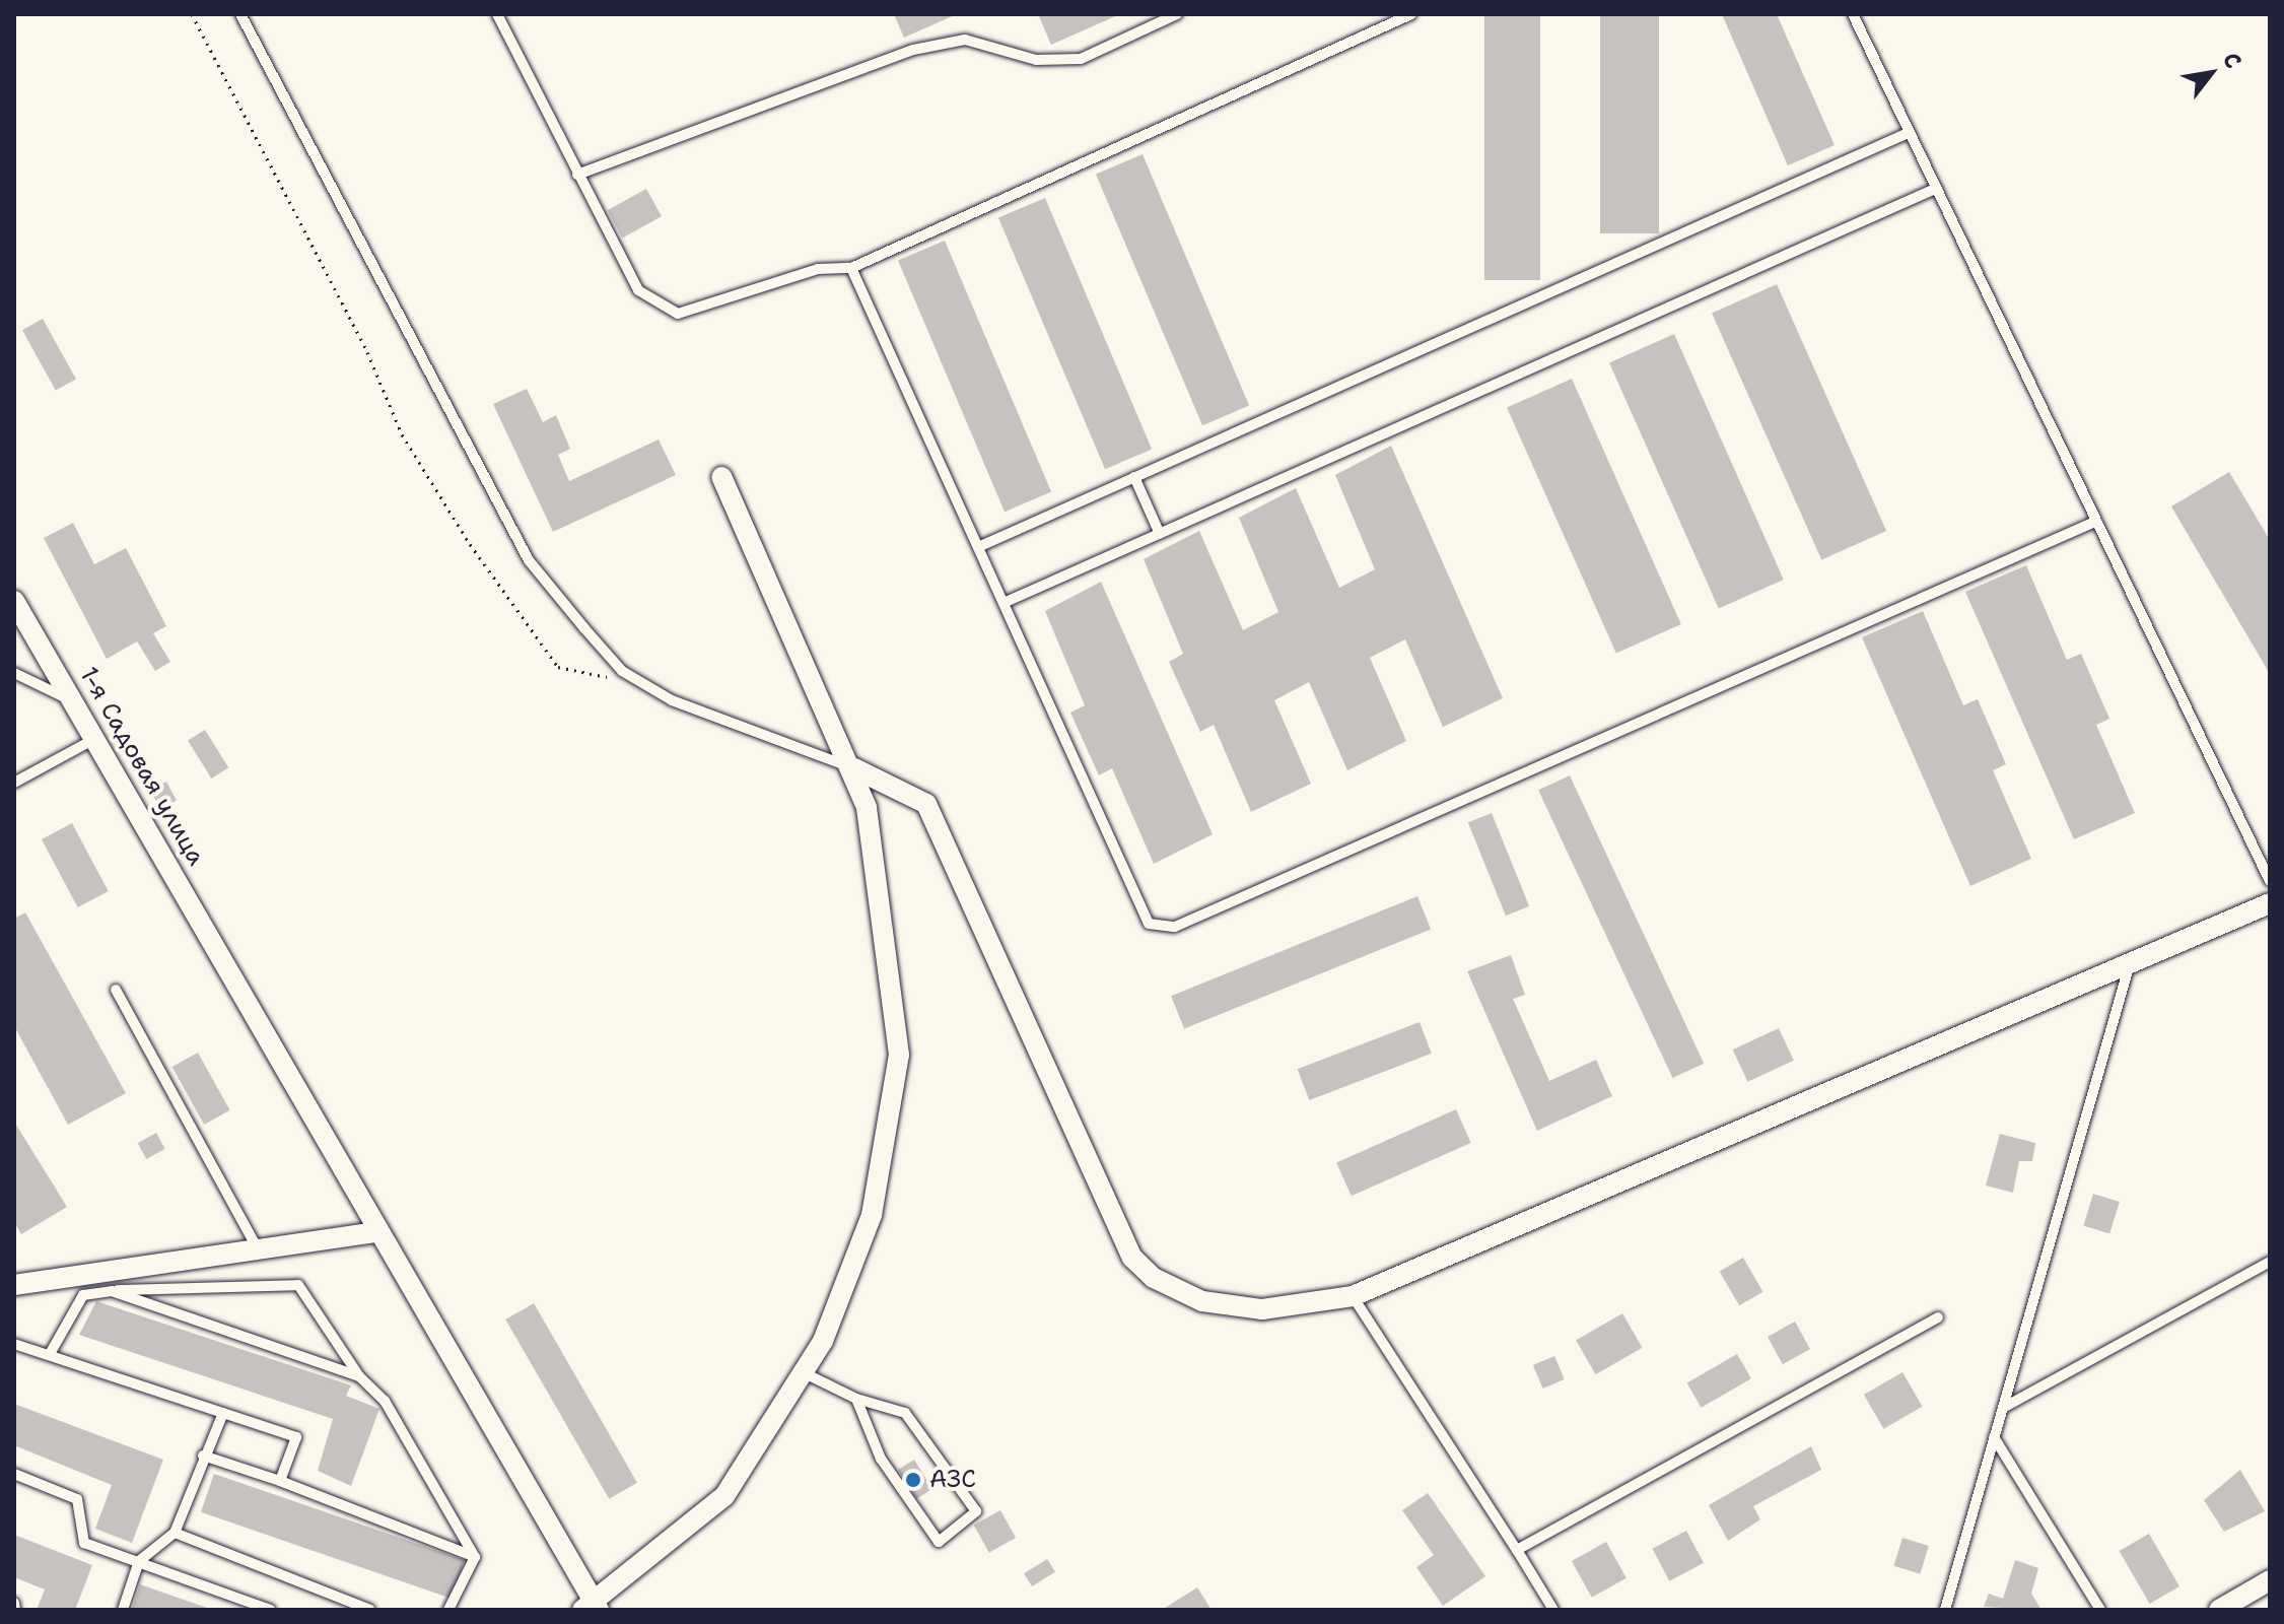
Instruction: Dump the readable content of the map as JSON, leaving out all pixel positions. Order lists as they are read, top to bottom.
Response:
{
  "streets": {
    "street": ["1-я Садовая улица"]
  },
  "places": ["АЗС"],
  "north": "top right"
}
